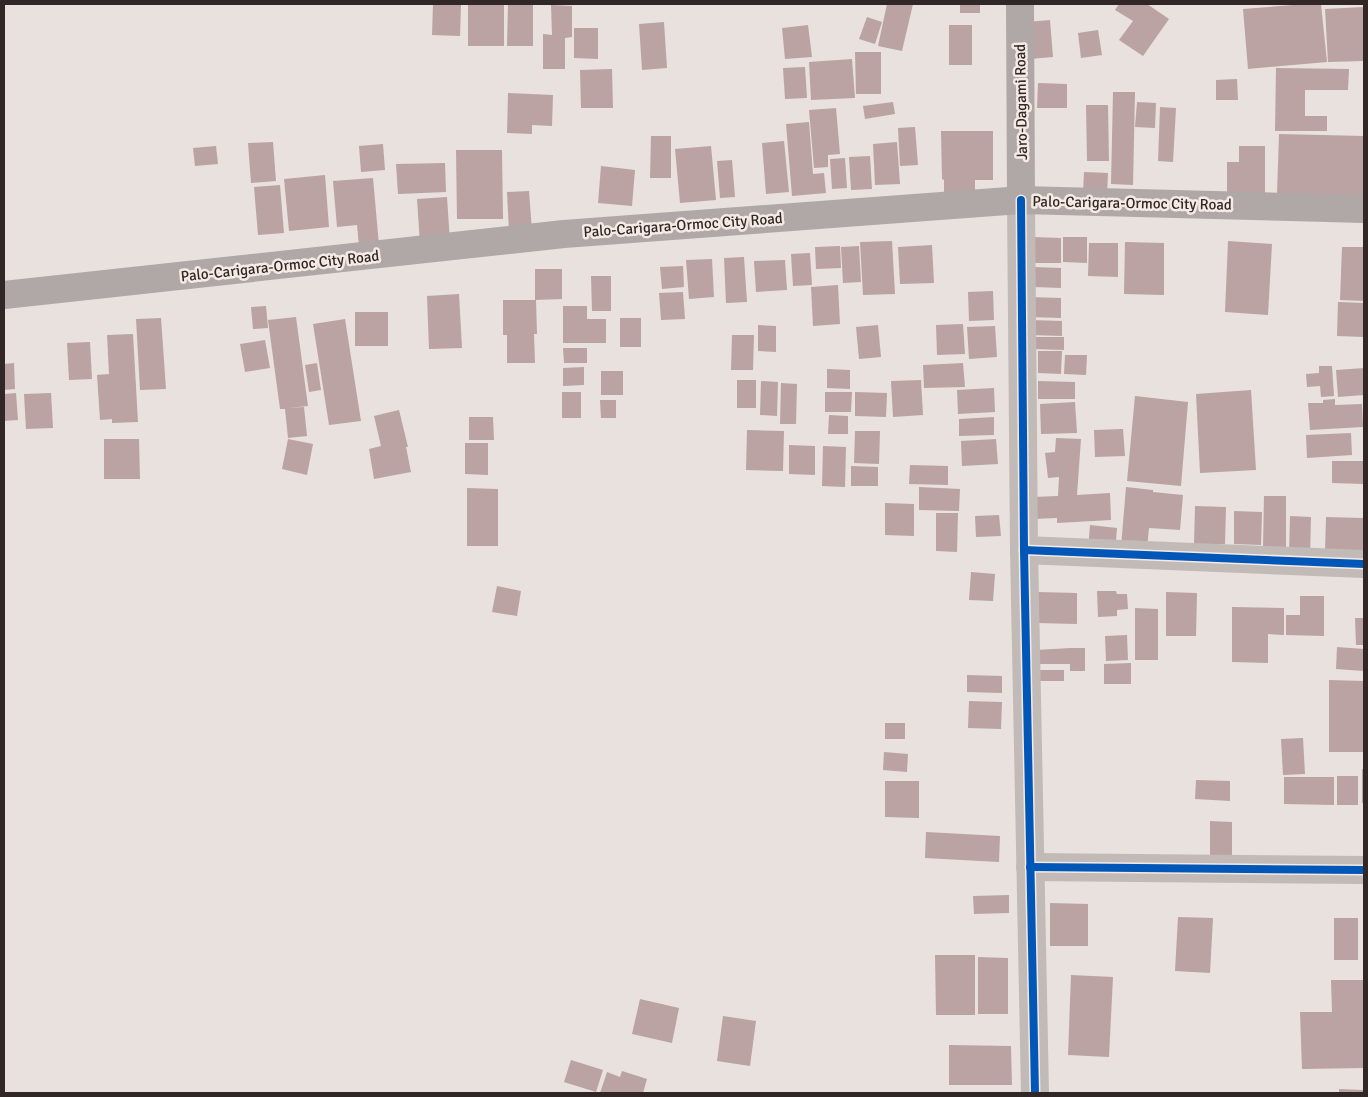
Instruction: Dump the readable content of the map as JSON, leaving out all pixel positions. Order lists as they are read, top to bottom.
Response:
{
  "streets": {
    "main road": ["Jaro-Dagami Road", "Palo-Carigara-Ormoc City Road"]
  },
  "crossings": [
    ["Jaro-Dagami Road", "Palo-Carigara-Ormoc City Road"]
  ]
}
